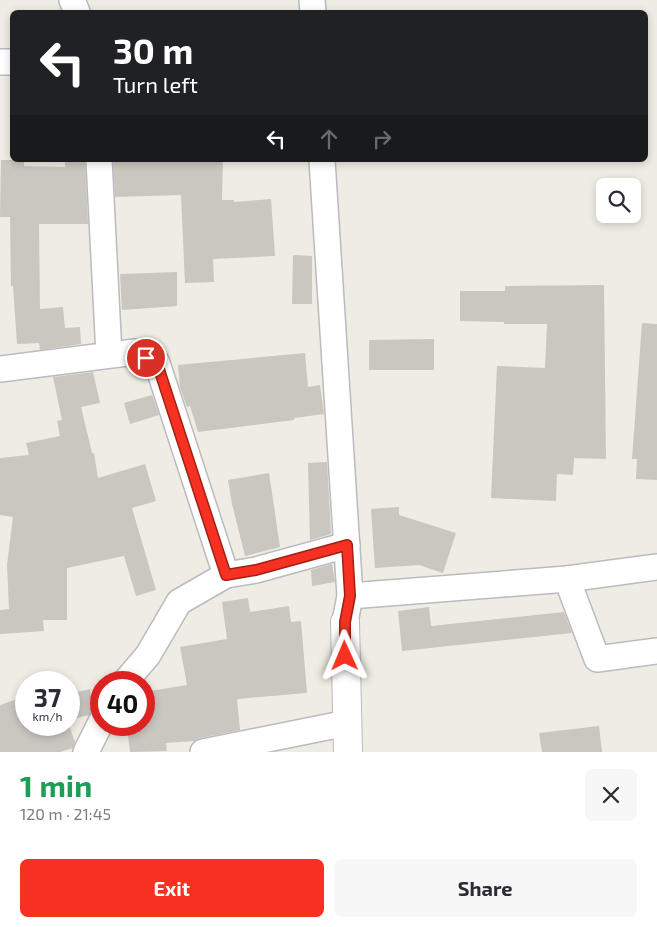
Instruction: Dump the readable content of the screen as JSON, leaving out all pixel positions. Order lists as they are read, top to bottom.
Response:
{
  "page": {
    "turn": ["30 m", "Turn left"],
    "speed": "37 km/h",
    "limit": "40",
    "heading": ["1 min", "120 m · 21:45"],
    "buttons": ["Exit", "Share"]
  }
}
